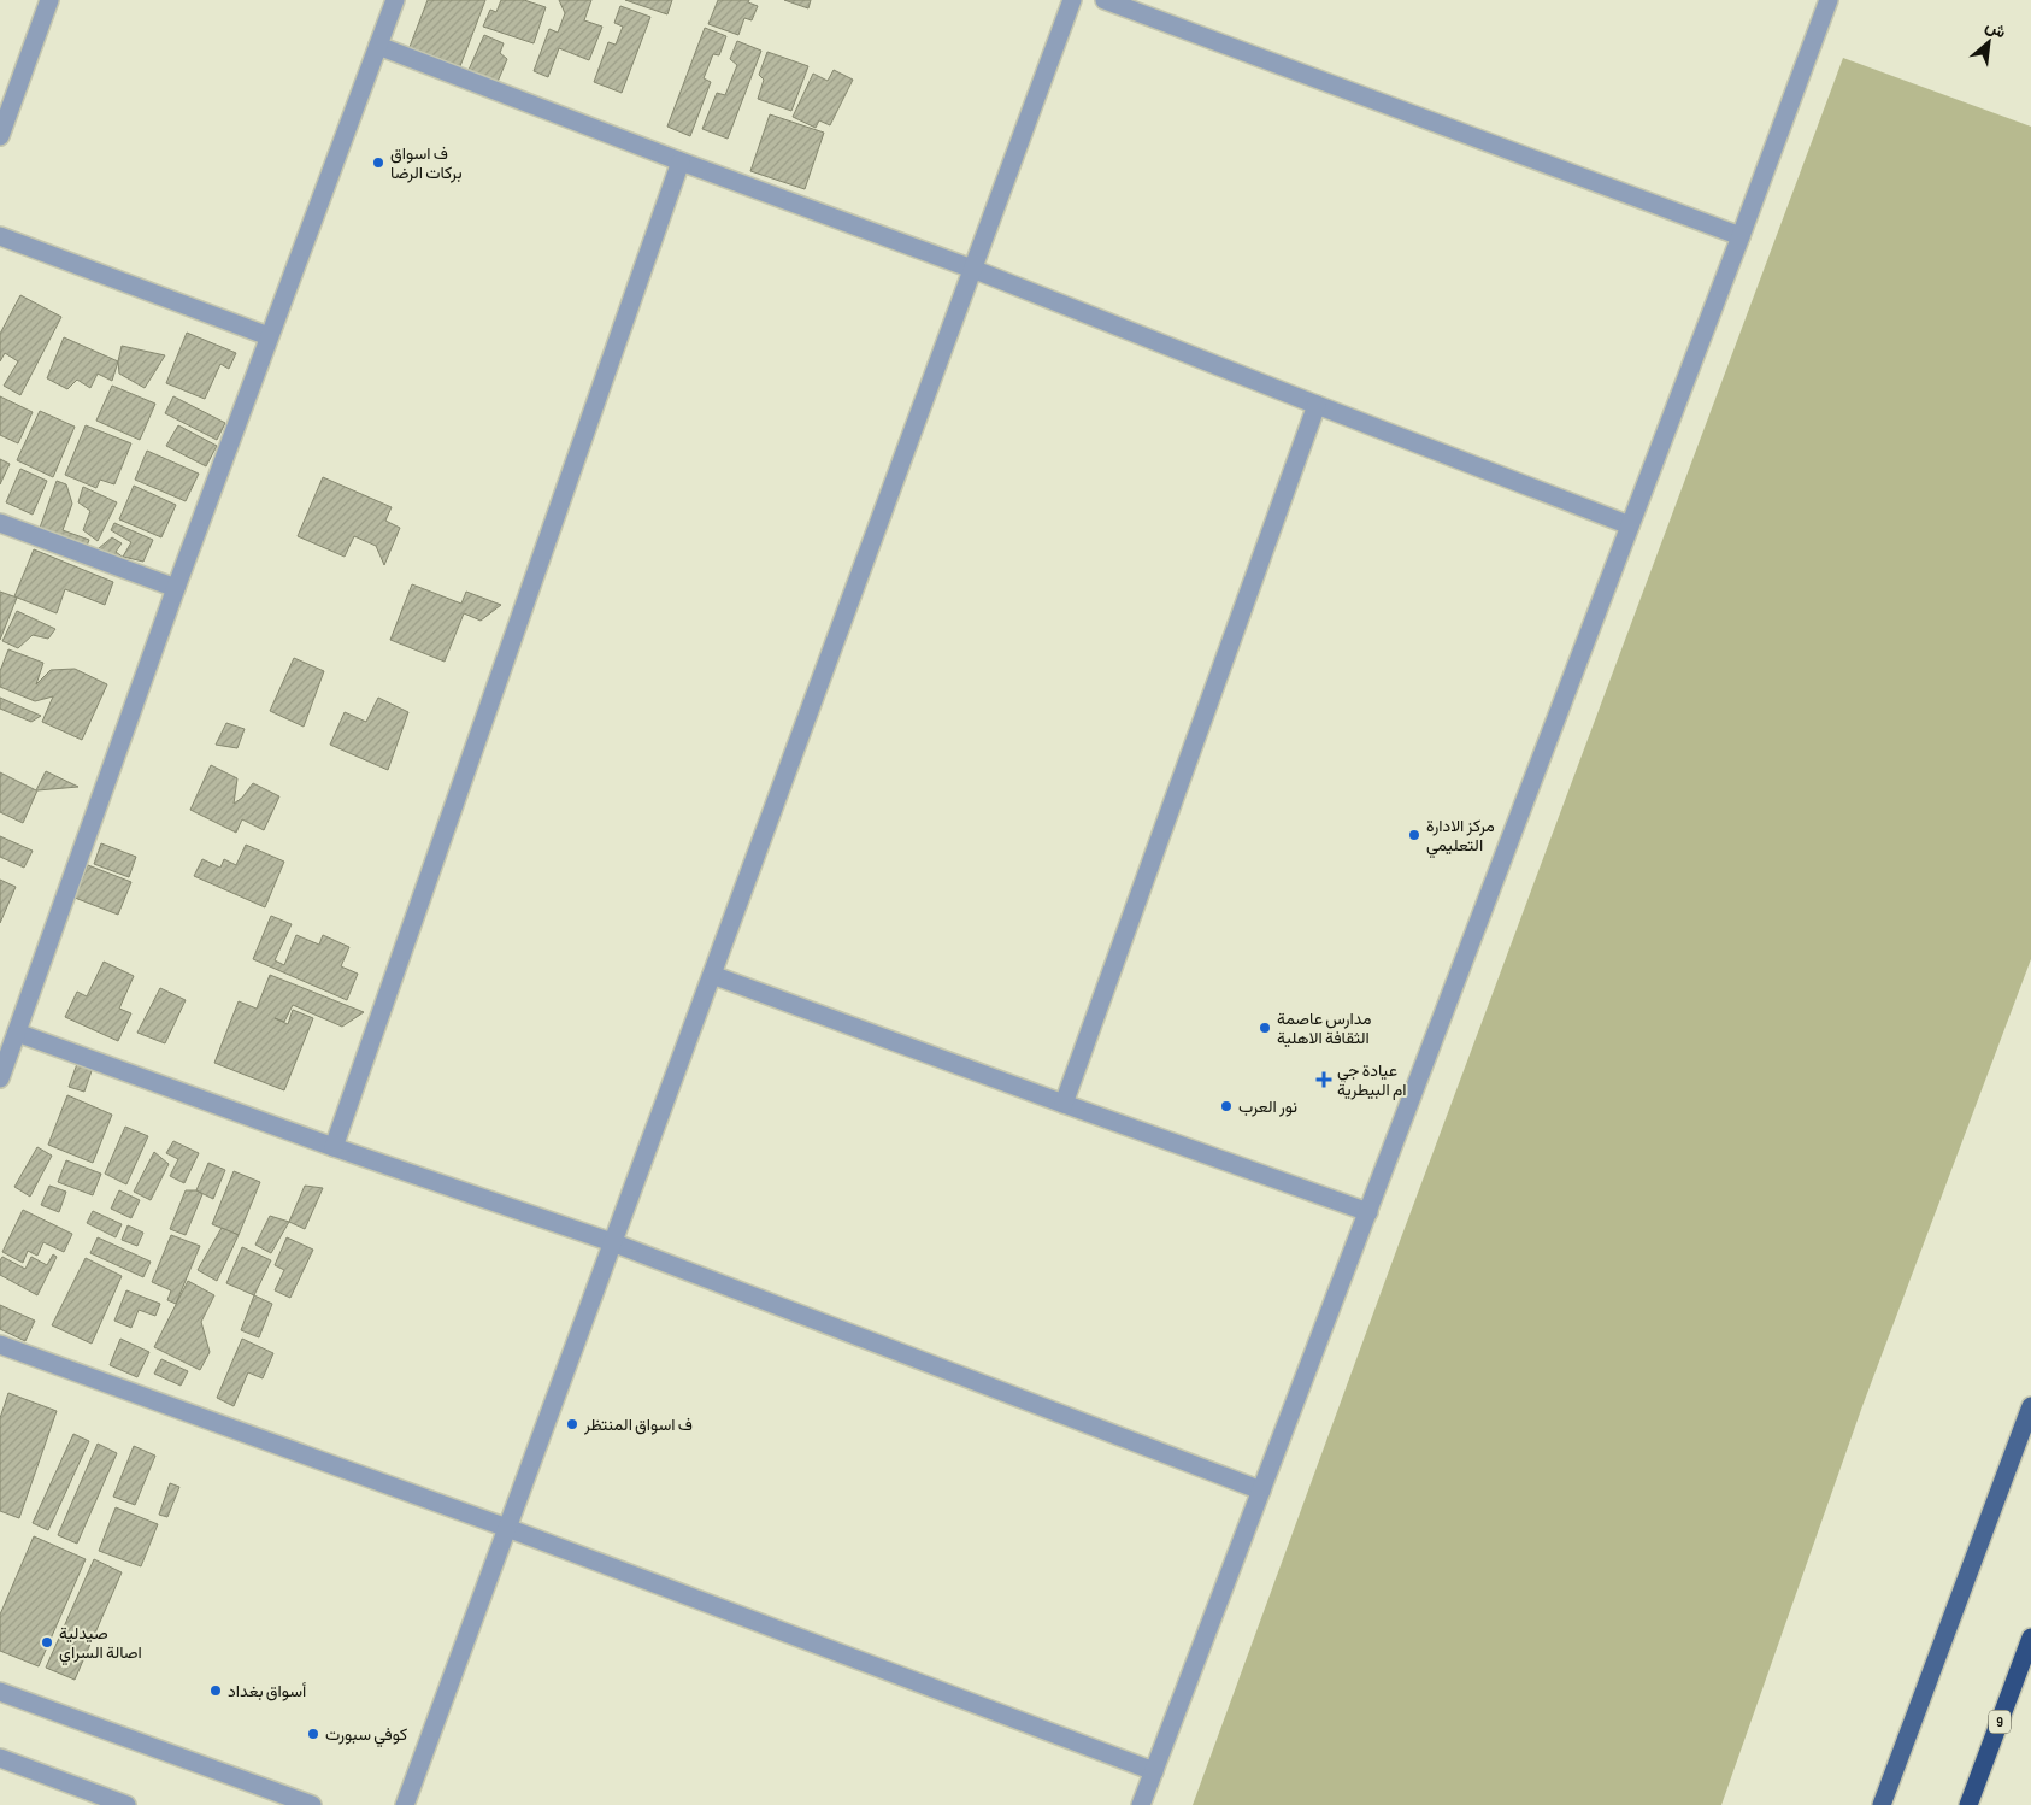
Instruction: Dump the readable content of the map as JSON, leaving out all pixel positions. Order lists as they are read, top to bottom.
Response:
{
  "streets": {
    "highway": ["9"]
  },
  "places": {
    "other": [
      "ف اسواق بركات الرضا",
      "مركز الادارة التعليمي",
      "مدارس عاصمة الثقافة الاهلية",
      "نور العرب",
      "ف اسواق المنتظر",
      "صيدلية اصالة السراي",
      "أسواق بغداد",
      "كوفي سبورت"
    ],
    "health": ["عيادة جي ام البيطرية"]
  },
  "north": "top right"
}
